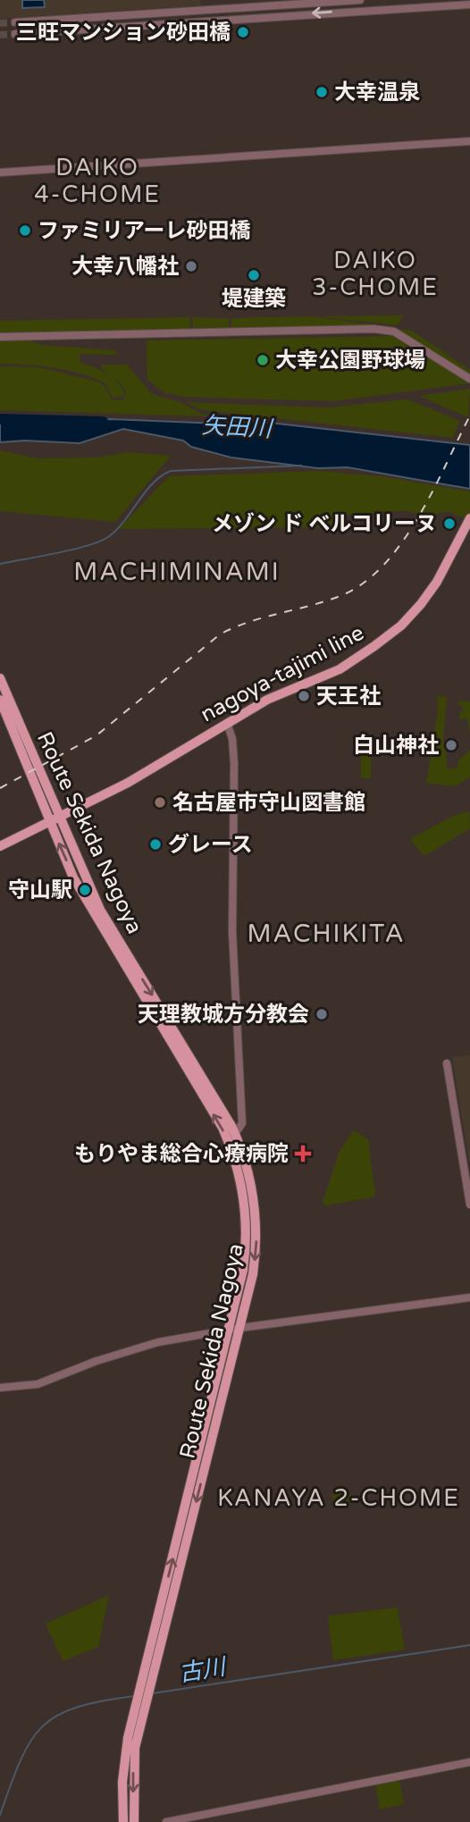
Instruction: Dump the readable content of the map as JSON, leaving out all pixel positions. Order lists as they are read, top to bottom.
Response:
{
  "streets": {
    "main road": ["nagoya-tajimi line", "Route Sekida Nagoya"]
  },
  "crossings": [
    ["nagoya-tajimi line", "Route Sekida Nagoya"]
  ],
  "districts": [
    "DAIKO 4-CHOME",
    "DAIKO 3-CHOME",
    "MACHIMINAMI",
    "MACHIKITA",
    "KANAYA 2-CHOME"
  ],
  "water": ["矢田川", "古川"],
  "places": {
    "other": [
      "三旺マンション砂田橋",
      "大幸温泉",
      "ファミリアーレ砂田橋",
      "大幸八幡社",
      "堤建築",
      "大幸公園野球場",
      "メゾン ド ベルコリーヌ",
      "天王社",
      "白山神社",
      "名古屋市守山図書館",
      "グレース",
      "守山駅",
      "天理教城方分教会"
    ],
    "health": ["もりやま総合心療病院"]
  }
}
